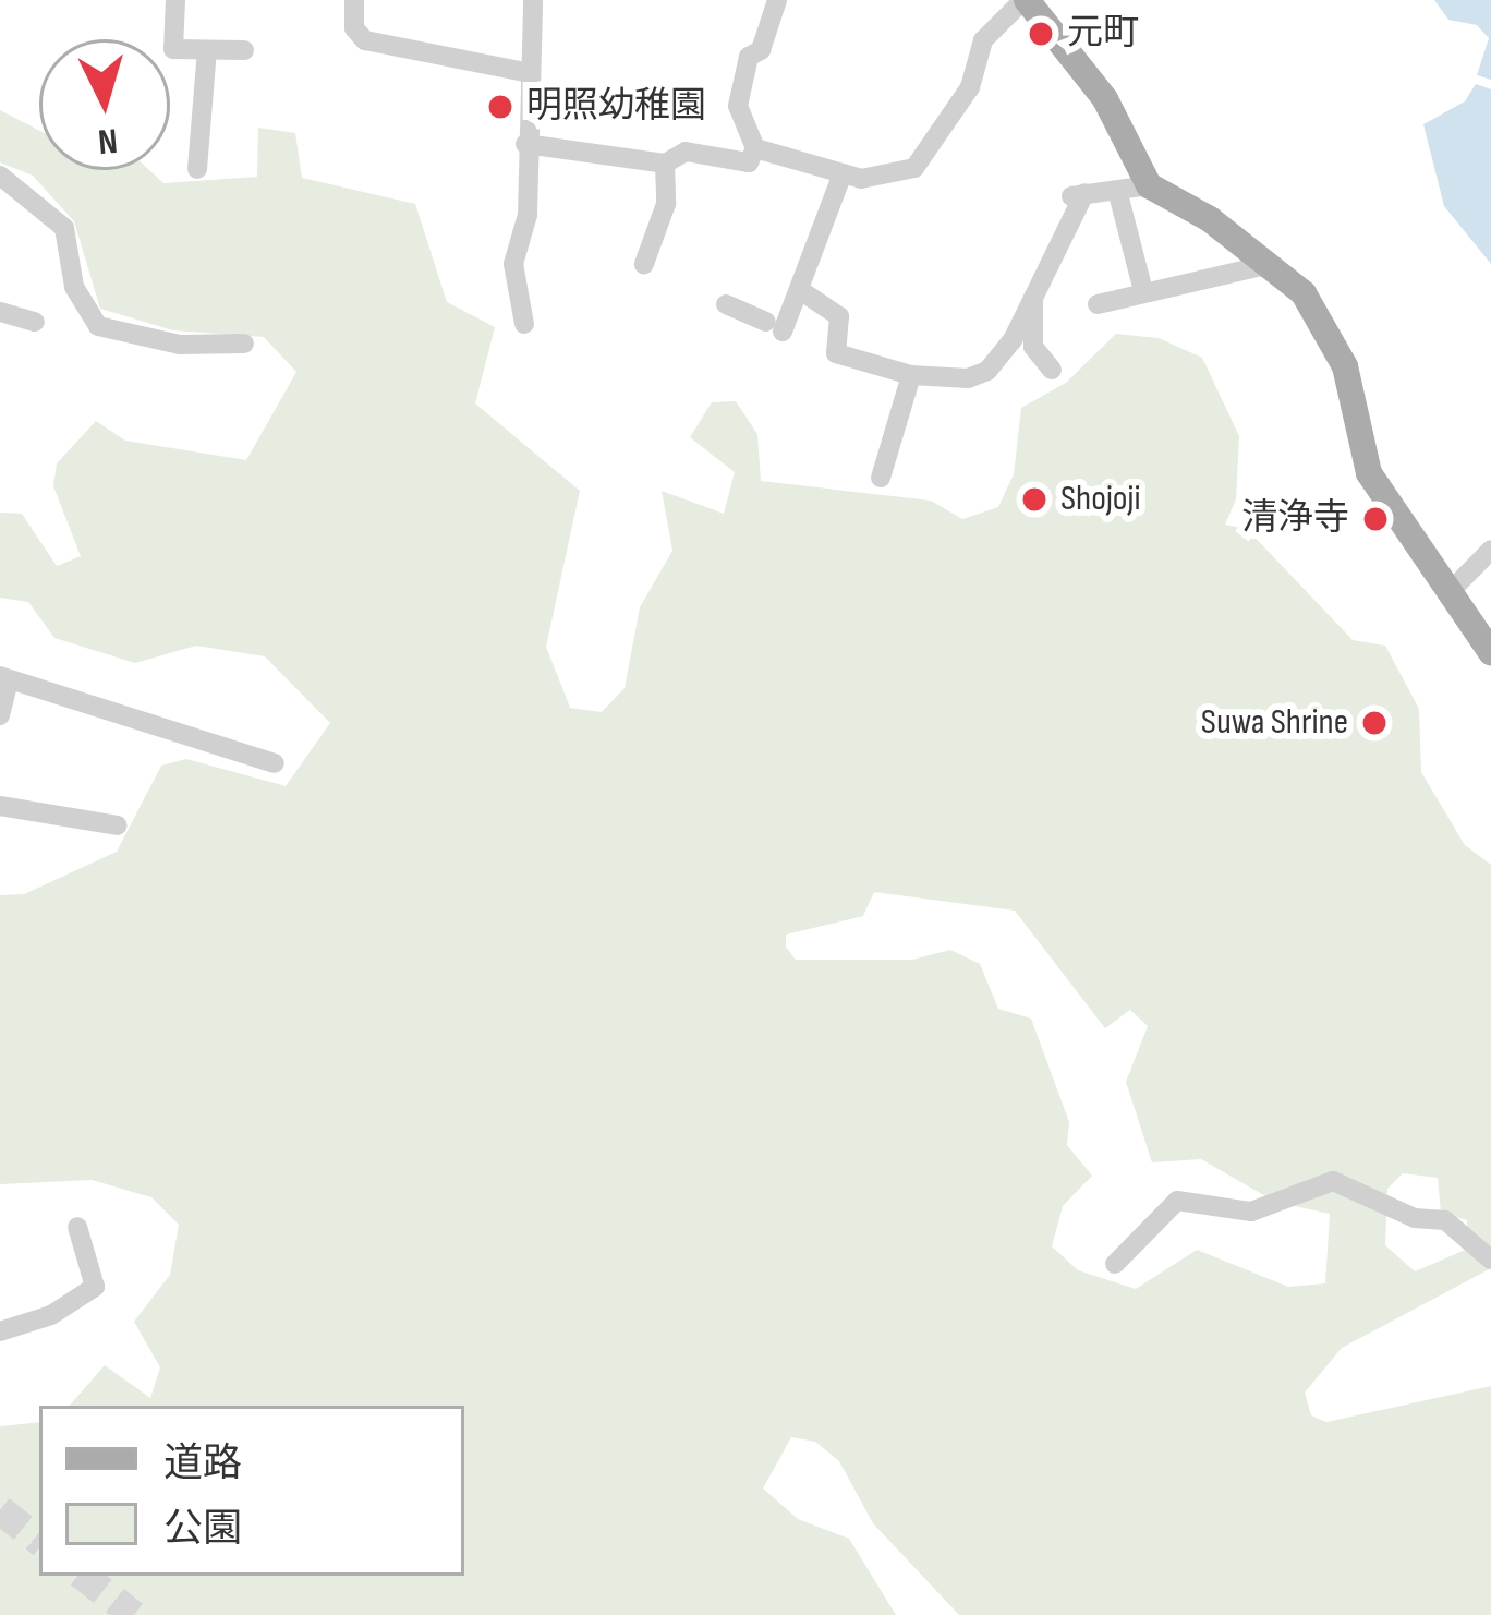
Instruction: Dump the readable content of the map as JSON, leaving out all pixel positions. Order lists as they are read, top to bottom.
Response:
{
  "places": [
    "元町",
    "明照幼稚園",
    "Shojoji",
    "清浄寺",
    "Suwa Shrine"
  ],
  "legend": ["道路", "公園"],
  "north": "bottom"
}
